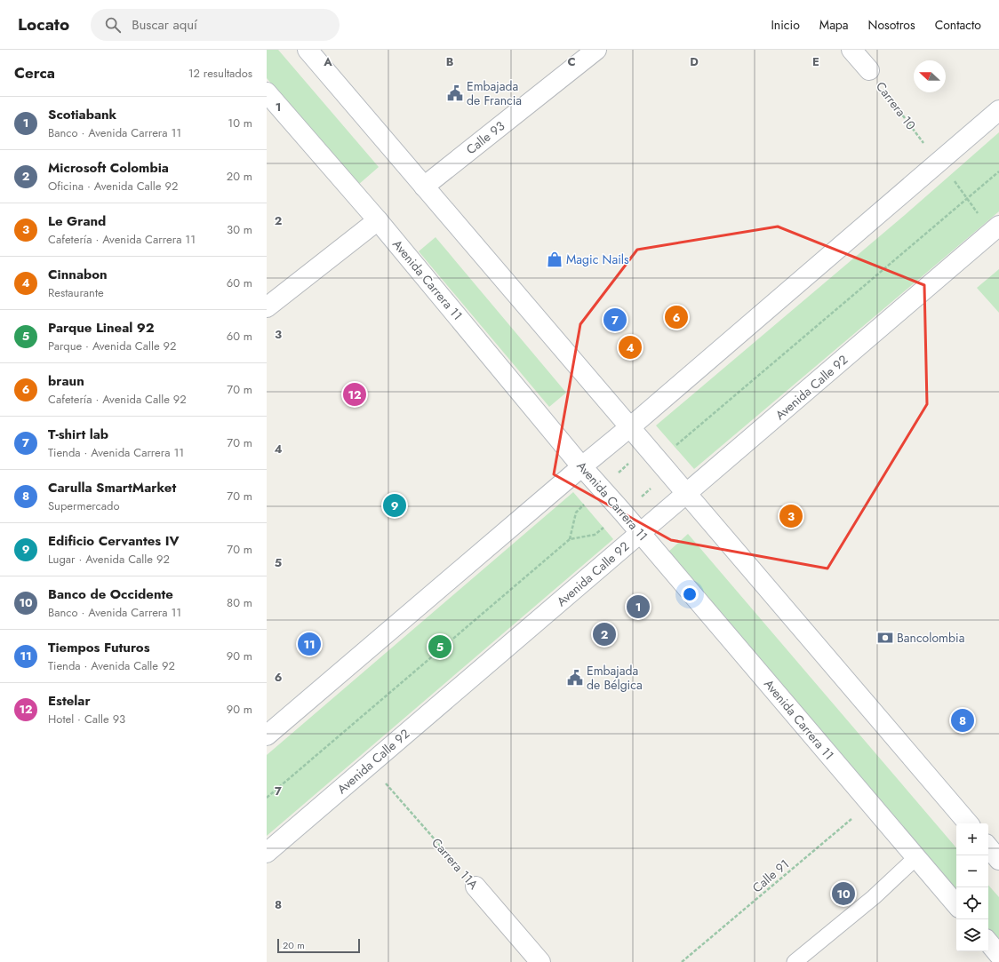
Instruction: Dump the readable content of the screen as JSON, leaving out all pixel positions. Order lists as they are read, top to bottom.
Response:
{
  "streets": {
    "main road": [
      "Carrera 10",
      "Calle 93",
      "Avenida Carrera 11",
      "Avenida Calle 92",
      "Carrera 11A"
    ],
    "path": ["Calle 91"]
  },
  "crossings": [
    ["Avenida Carrera 11", "Avenida Calle 92"],
    ["Avenida Carrera 11", "Calle 91"],
    ["Avenida Calle 92", "Carrera 11A"]
  ],
  "places": {
    "public building": ["Embajada de Francia", "Embajada de Bélgica"],
    "shop": ["Magic Nails"],
    "bank": ["Bancolombia"]
  },
  "scale_bar": "20 m",
  "north": "left",
  "page": {
    "header": "Locato",
    "search": "Buscar aquí",
    "nav": [
      "Inicio",
      "Mapa",
      "Nosotros",
      "Contacto"
    ],
    "heading": ["Cerca", "12 resultados"],
    "list": [
      {
        "mark": "1",
        "name": "Scotiabank",
        "note": "Banco · Avenida Carrera 11",
        "value": "10 m"
      },
      {
        "mark": "2",
        "name": "Microsoft Colombia",
        "note": "Oficina · Avenida Calle 92",
        "value": "20 m"
      },
      {
        "mark": "3",
        "name": "Le Grand",
        "note": "Cafetería · Avenida Carrera 11",
        "value": "30 m"
      },
      {
        "mark": "4",
        "name": "Cinnabon",
        "note": "Restaurante",
        "value": "60 m"
      },
      {
        "mark": "5",
        "name": "Parque Lineal 92",
        "note": "Parque · Avenida Calle 92",
        "value": "60 m"
      },
      {
        "mark": "6",
        "name": "braun",
        "note": "Cafetería · Avenida Calle 92",
        "value": "70 m"
      },
      {
        "mark": "7",
        "name": "T-shirt lab",
        "note": "Tienda · Avenida Carrera 11",
        "value": "70 m"
      },
      {
        "mark": "8",
        "name": "Carulla SmartMarket",
        "note": "Supermercado",
        "value": "70 m"
      },
      {
        "mark": "9",
        "name": "Edificio Cervantes IV",
        "note": "Lugar · Avenida Calle 92",
        "value": "70 m"
      },
      {
        "mark": "10",
        "name": "Banco de Occidente",
        "note": "Banco · Avenida Carrera 11",
        "value": "80 m"
      },
      {
        "mark": "11",
        "name": "Tiempos Futuros",
        "note": "Tienda · Avenida Calle 92",
        "value": "90 m"
      },
      {
        "mark": "12",
        "name": "Estelar",
        "note": "Hotel · Calle 93",
        "value": "90 m"
      }
    ],
    "pins": [
      "6",
      "7",
      "4",
      "12",
      "9",
      "3",
      "1",
      "2",
      "11",
      "5",
      "8",
      "10"
    ],
    "map_buttons": ["+", "−"],
    "scale": "20 m"
  },
  "grid": {
    "columns": [
      "A",
      "B",
      "C",
      "D",
      "E"
    ],
    "rows": [
      "1",
      "2",
      "3",
      "4",
      "5",
      "6",
      "7",
      "8"
    ]
  }
}
